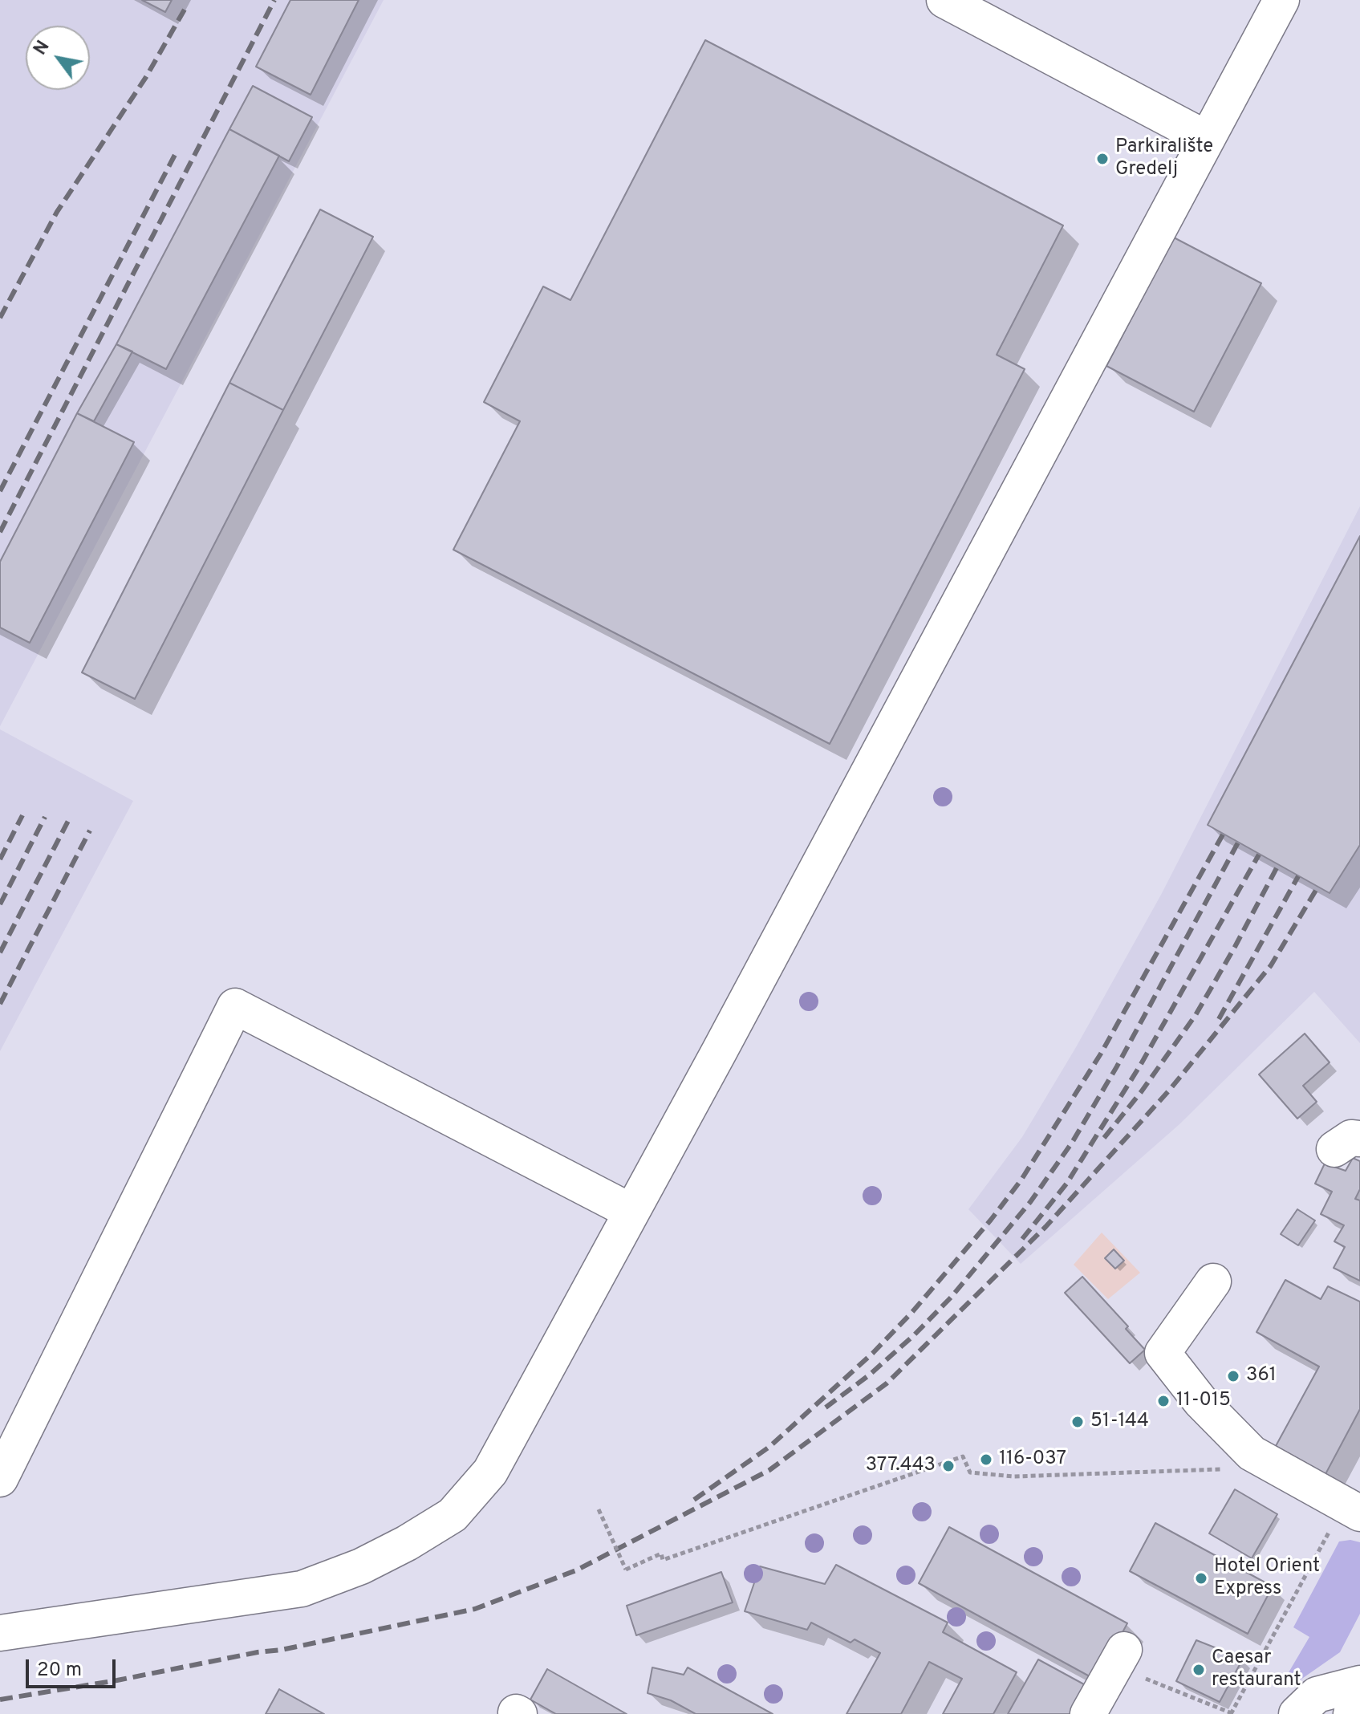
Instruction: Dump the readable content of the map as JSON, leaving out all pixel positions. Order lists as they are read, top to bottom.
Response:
{
  "places": [
    "Parkiralište Gredelj",
    "361",
    "11-015",
    "51-144",
    "116-037",
    "377.443",
    "Hotel Orient Express",
    "Caesar restaurant"
  ],
  "scale_bar": "20 m",
  "north": "top left"
}
